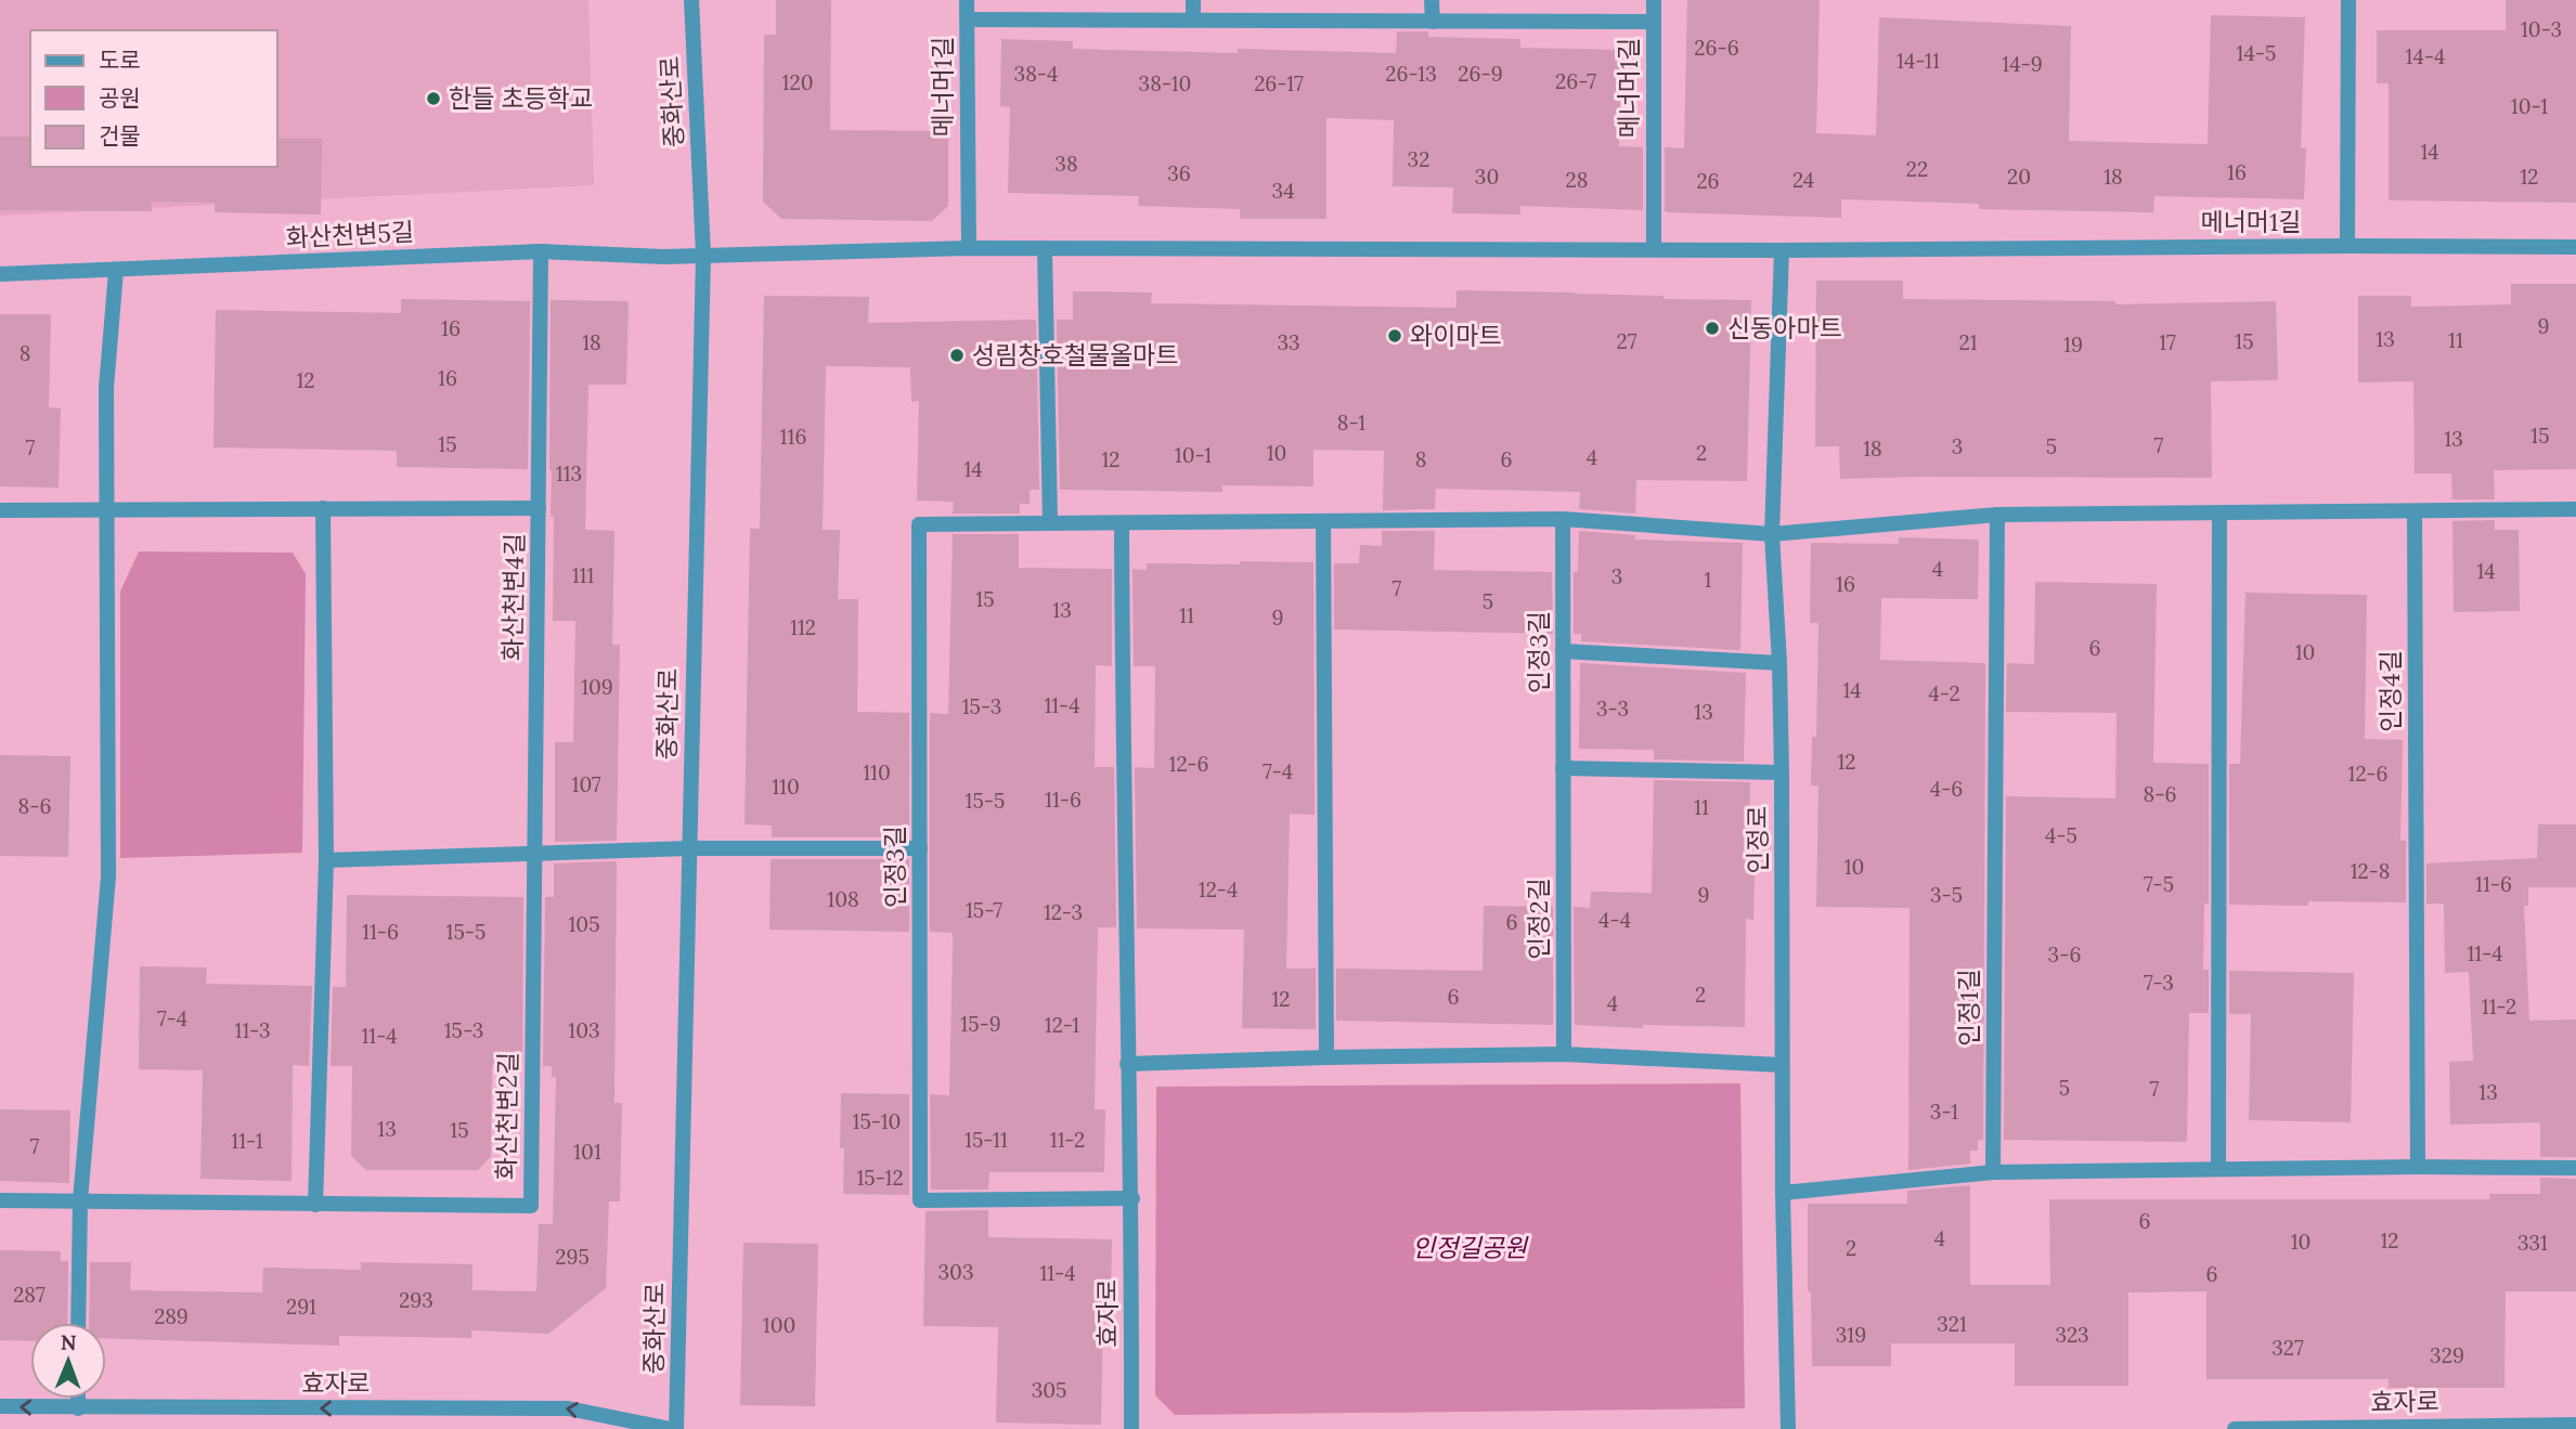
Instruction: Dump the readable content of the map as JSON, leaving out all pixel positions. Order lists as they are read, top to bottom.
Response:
{
  "streets": {
    "street": [
      "메너머1길",
      "중화산로",
      "화산천변5길",
      "화산천변4길",
      "인정3길",
      "인정4길",
      "인정로",
      "인정2길",
      "인정1길",
      "화산천변2길",
      "효자로"
    ]
  },
  "crossings": [
    ["메너머1길", "중화산로"],
    ["메너머1길", "화산천변5길"],
    ["메너머1길", "인정로"],
    ["중화산로", "화산천변5길"],
    ["중화산로", "효자로"],
    ["화산천변4길", "화산천변2길"],
    ["인정3길", "인정로"],
    ["인정3길", "인정2길"],
    ["인정3길", "효자로"]
  ],
  "one_way": ["효자로"],
  "parks": ["인정길공원"],
  "places": [
    "한들 초등학교",
    "신동아마트",
    "와이마트",
    "성림창호철물올마트"
  ],
  "house_numbers": [
    "10-3",
    "26-6",
    "14-5",
    "14-4",
    "14-11",
    "14-9",
    "38-4",
    "26-13",
    "26-9",
    "26-7",
    "120",
    "38-10",
    "26-17",
    "10-1",
    "14",
    "32",
    "38",
    "22",
    "16",
    "36",
    "30",
    "20",
    "18",
    "12",
    "28",
    "24",
    "26",
    "34",
    "9",
    "16",
    "13",
    "11",
    "27",
    "15",
    "18",
    "33",
    "21",
    "17",
    "19",
    "8",
    "16",
    "12",
    "8-1",
    "15",
    "116",
    "13",
    "15",
    "7",
    "3",
    "5",
    "7",
    "18",
    "10",
    "2",
    "10-1",
    "4",
    "12",
    "8",
    "6",
    "14",
    "113",
    "4",
    "14",
    "111",
    "3",
    "1",
    "16",
    "7",
    "15",
    "5",
    "13",
    "11",
    "9",
    "112",
    "6",
    "10",
    "109",
    "14",
    "4-2",
    "11-4",
    "15-3",
    "3-3",
    "13",
    "12",
    "12-6",
    "7-4",
    "110",
    "12-6",
    "107",
    "110",
    "4-6",
    "8-6",
    "11-6",
    "15-5",
    "8-6",
    "11",
    "4-5",
    "10",
    "12-8",
    "7-5",
    "11-6",
    "12-4",
    "9",
    "3-5",
    "108",
    "15-7",
    "12-3",
    "4-4",
    "6",
    "105",
    "11-6",
    "15-5",
    "11-4",
    "3-6",
    "7-3",
    "2",
    "6",
    "12",
    "4",
    "11-2",
    "7-4",
    "15-9",
    "12-1",
    "11-3",
    "15-3",
    "103",
    "11-4",
    "5",
    "7",
    "13",
    "3-1",
    "15-10",
    "13",
    "15",
    "15-11",
    "11-2",
    "11-1",
    "7",
    "101",
    "15-12",
    "6",
    "4",
    "12",
    "10",
    "331",
    "2",
    "295",
    "303",
    "11-4",
    "6",
    "287",
    "293",
    "291",
    "289",
    "321",
    "100",
    "319",
    "323",
    "327",
    "329",
    "305"
  ],
  "legend": ["도로", "공원", "건물"],
  "north": "top"
}
